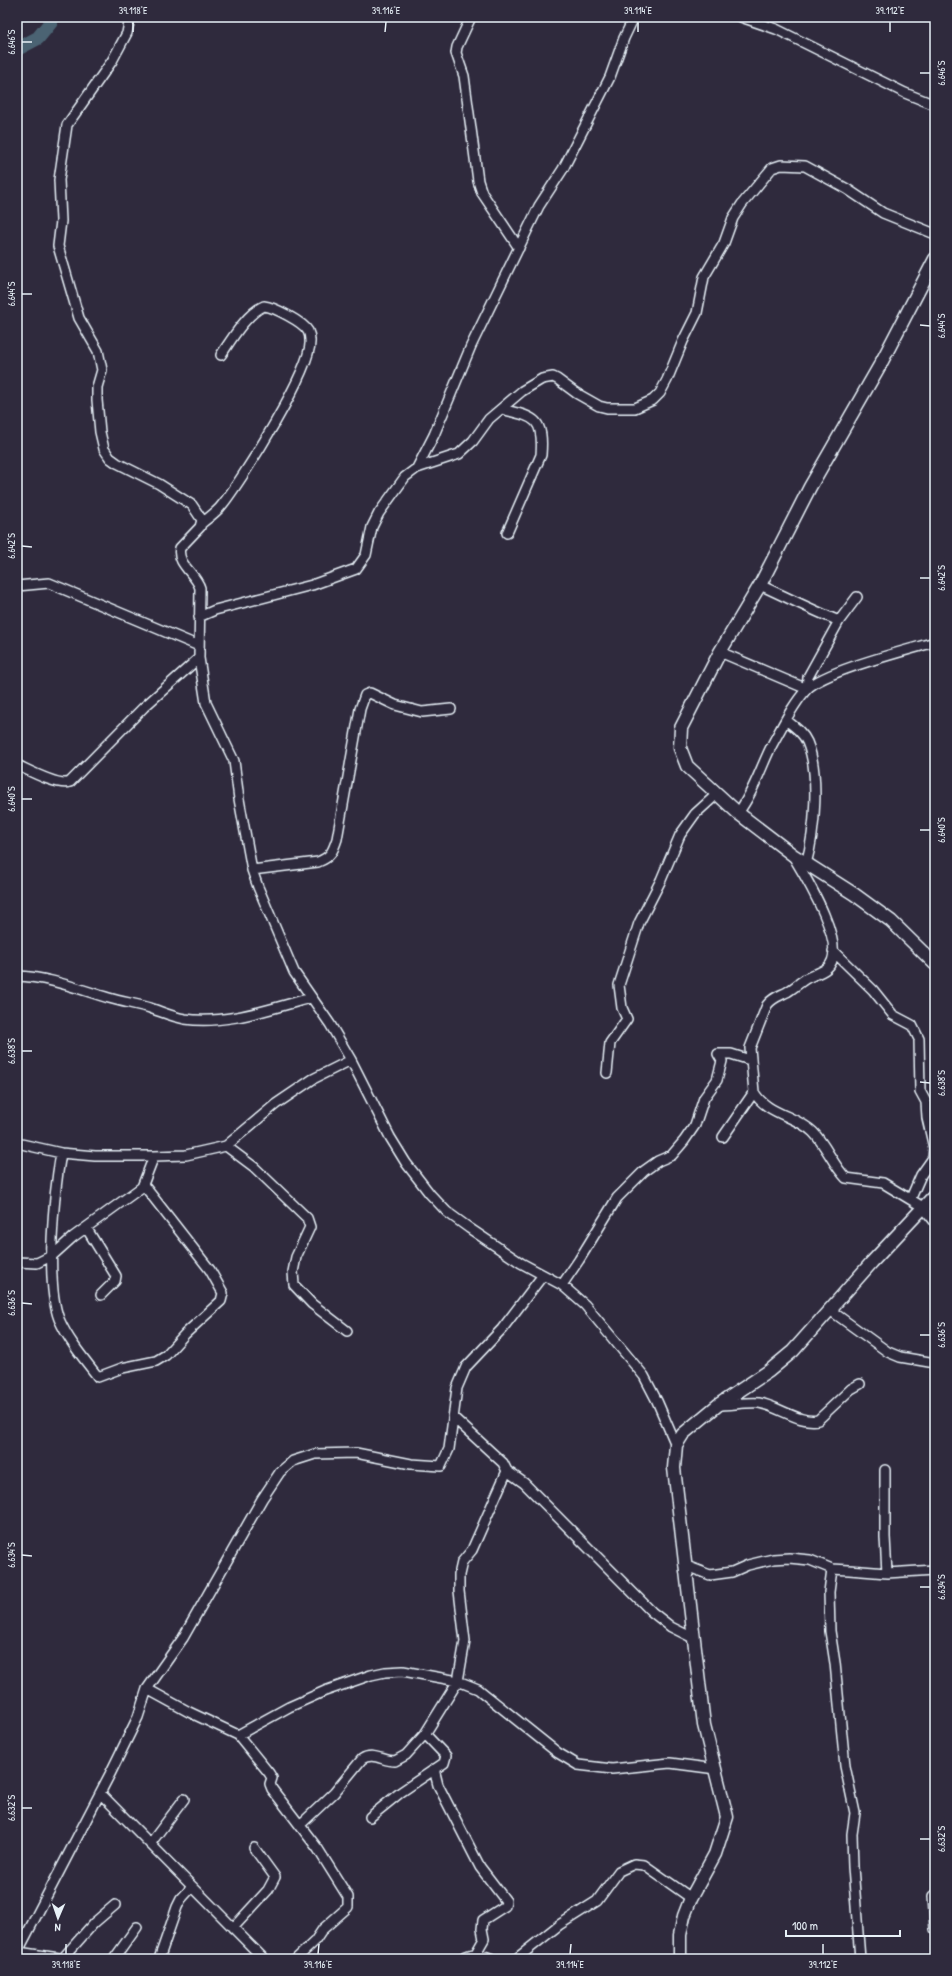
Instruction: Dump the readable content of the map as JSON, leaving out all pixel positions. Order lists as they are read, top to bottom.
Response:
{
  "scale_bar": "100 m",
  "north": "bottom",
  "coordinates": [
    "39.118°E",
    "39.116°E",
    "39.114°E",
    "39.112°E",
    "6.646°S",
    "6.644°S",
    "6.642°S",
    "6.640°S",
    "6.638°S",
    "6.636°S",
    "6.634°S",
    "6.632°S"
  ]
}
